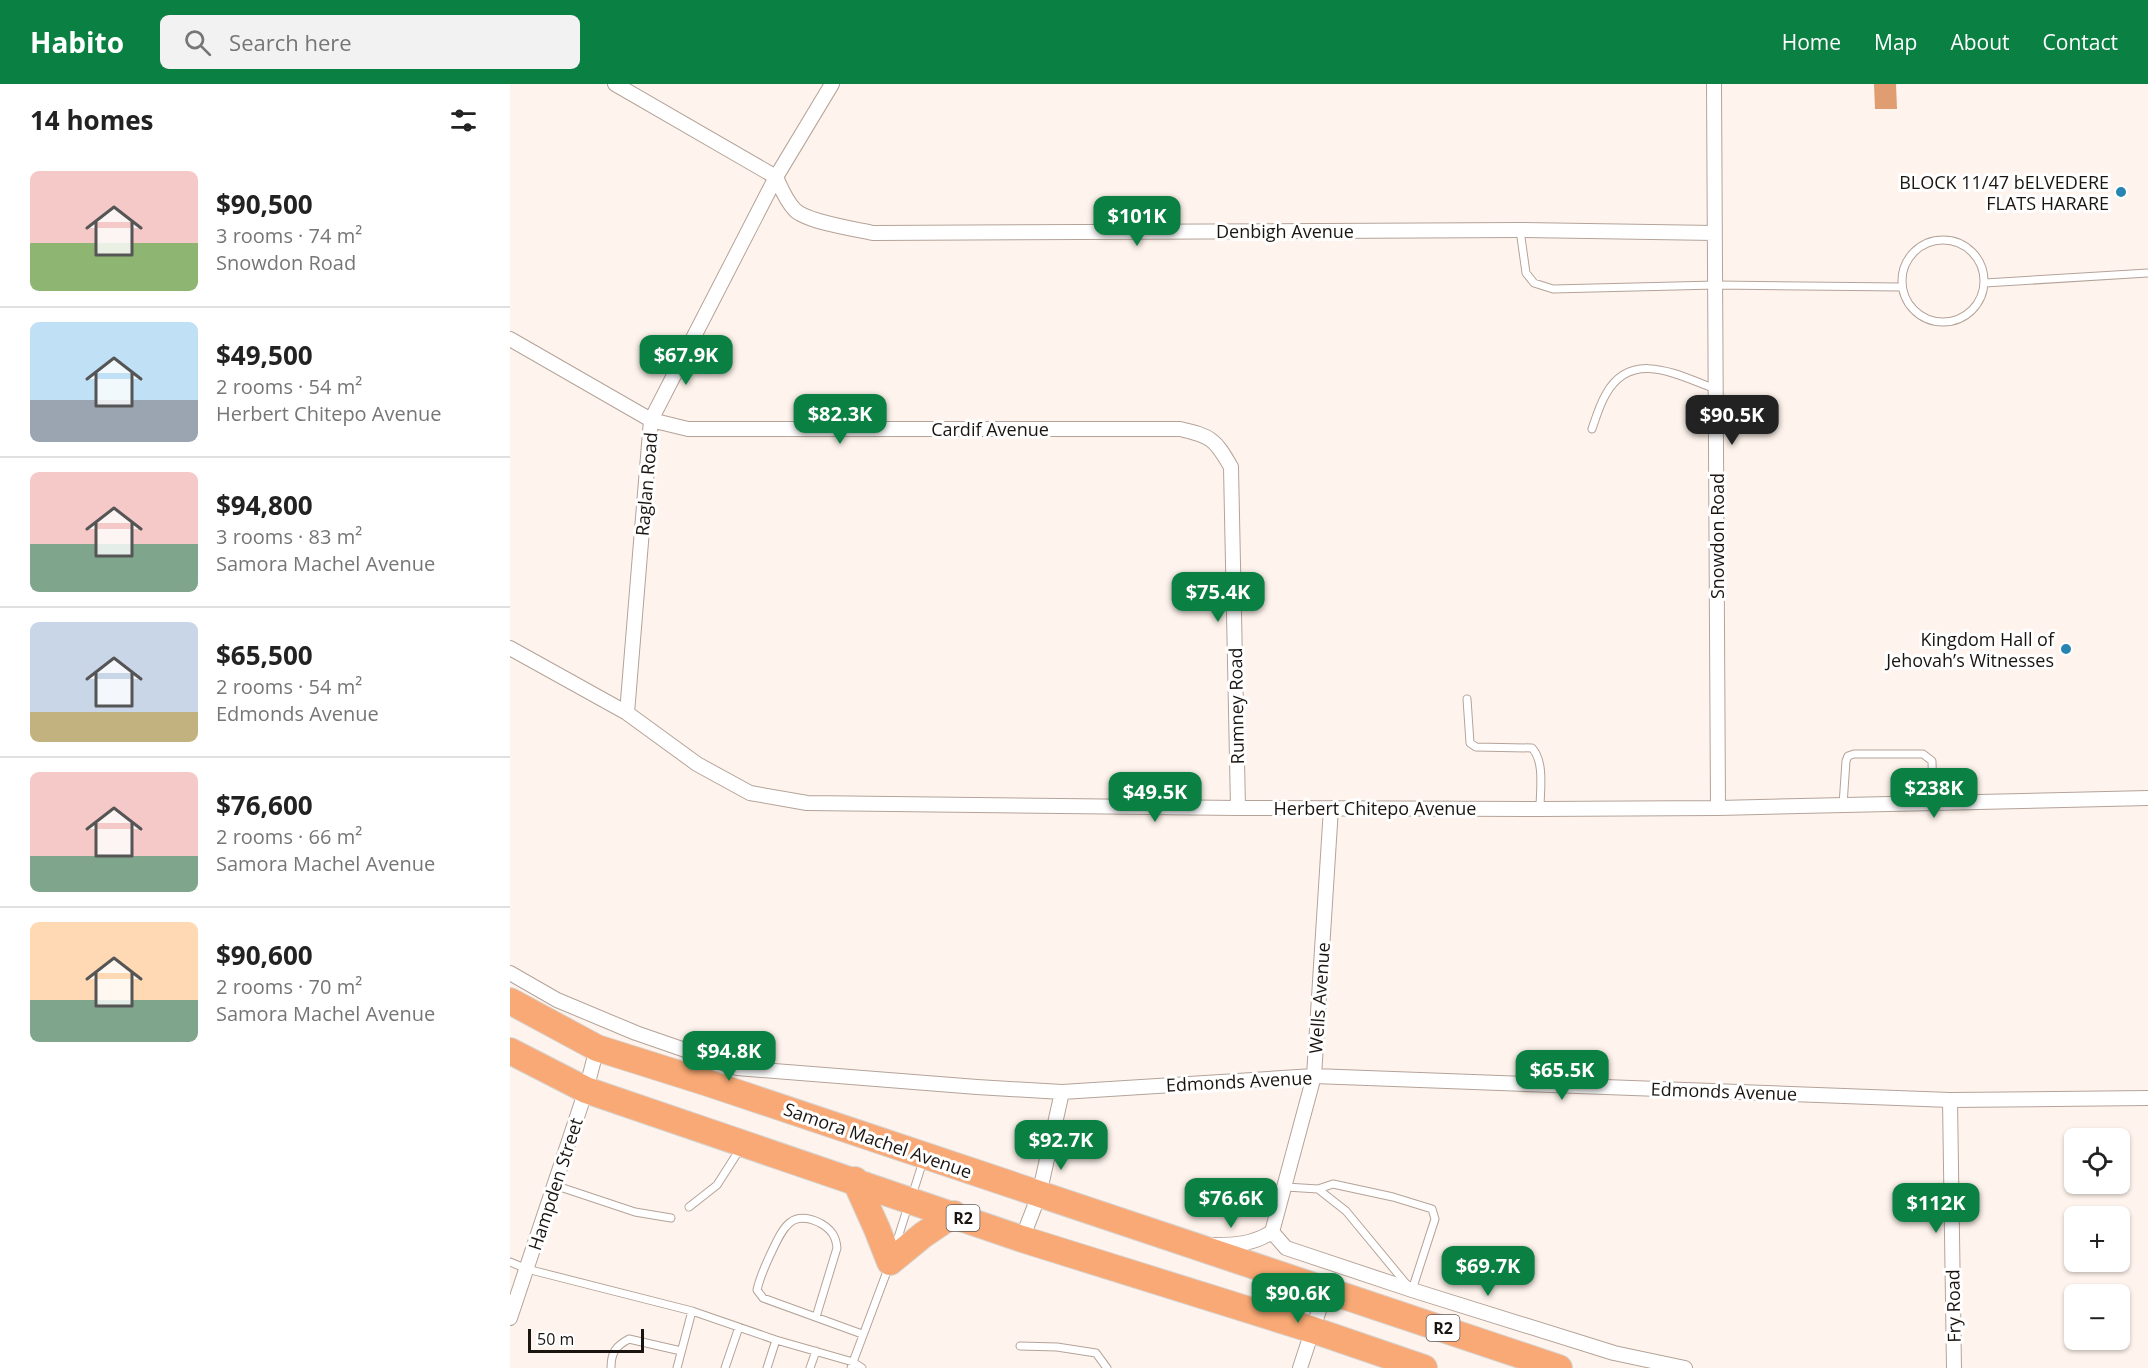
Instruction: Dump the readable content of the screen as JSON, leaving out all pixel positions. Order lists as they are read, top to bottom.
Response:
{
  "streets": {
    "highway": ["Samora Machel Avenue", "R2"],
    "street": [
      "Denbigh Avenue",
      "Cardif Avenue",
      "Raglan Road",
      "Snowdon Road",
      "Rumney Road",
      "Herbert Chitepo Avenue",
      "Wells Avenue",
      "Edmonds Avenue",
      "Hampden Street",
      "Fry Road"
    ]
  },
  "crossings": [
    ["Denbigh Avenue", "Raglan Road"],
    ["Denbigh Avenue", "Snowdon Road"],
    ["Cardif Avenue", "Raglan Road"],
    ["Cardif Avenue", "Rumney Road"],
    ["Raglan Road", "Herbert Chitepo Avenue"],
    ["Snowdon Road", "Herbert Chitepo Avenue"],
    ["Rumney Road", "Herbert Chitepo Avenue"],
    ["Herbert Chitepo Avenue", "Wells Avenue"],
    ["Wells Avenue", "Edmonds Avenue"],
    ["Edmonds Avenue", "Fry Road"],
    ["Samora Machel Avenue", "Hampden Street"],
    ["Hampden Street", "R2"]
  ],
  "places": ["BLOCK 11/47 bELVEDERE FLATS HARARE", "Kingdom Hall of Jehovah’s Witnesses"],
  "scale_bar": "50 m",
  "page": {
    "header": "Habito",
    "search": "Search here",
    "nav": [
      "Home",
      "Map",
      "About",
      "Contact"
    ],
    "heading": "14 homes",
    "list": [
      {
        "name": "$90,500",
        "note": "3 rooms · 74 m² · Snowdon Road"
      },
      {
        "name": "$49,500",
        "note": "2 rooms · 54 m² · Herbert Chitepo Avenue"
      },
      {
        "name": "$94,800",
        "note": "3 rooms · 83 m² · Samora Machel Avenue"
      },
      {
        "name": "$65,500",
        "note": "2 rooms · 54 m² · Edmonds Avenue"
      },
      {
        "name": "$76,600",
        "note": "2 rooms · 66 m² · Samora Machel Avenue"
      },
      {
        "name": "$90,600",
        "note": "2 rooms · 70 m² · Samora Machel Avenue"
      }
    ],
    "price": [
      "$101K",
      "$67.9K",
      "$82.3K",
      "$90.5K",
      "$75.4K",
      "$238K",
      "$49.5K",
      "$94.8K",
      "$65.5K",
      "$92.7K",
      "$76.6K",
      "$112K",
      "$69.7K",
      "$90.6K"
    ],
    "map_buttons": ["+", "−"],
    "scale": "50 m"
  }
}
